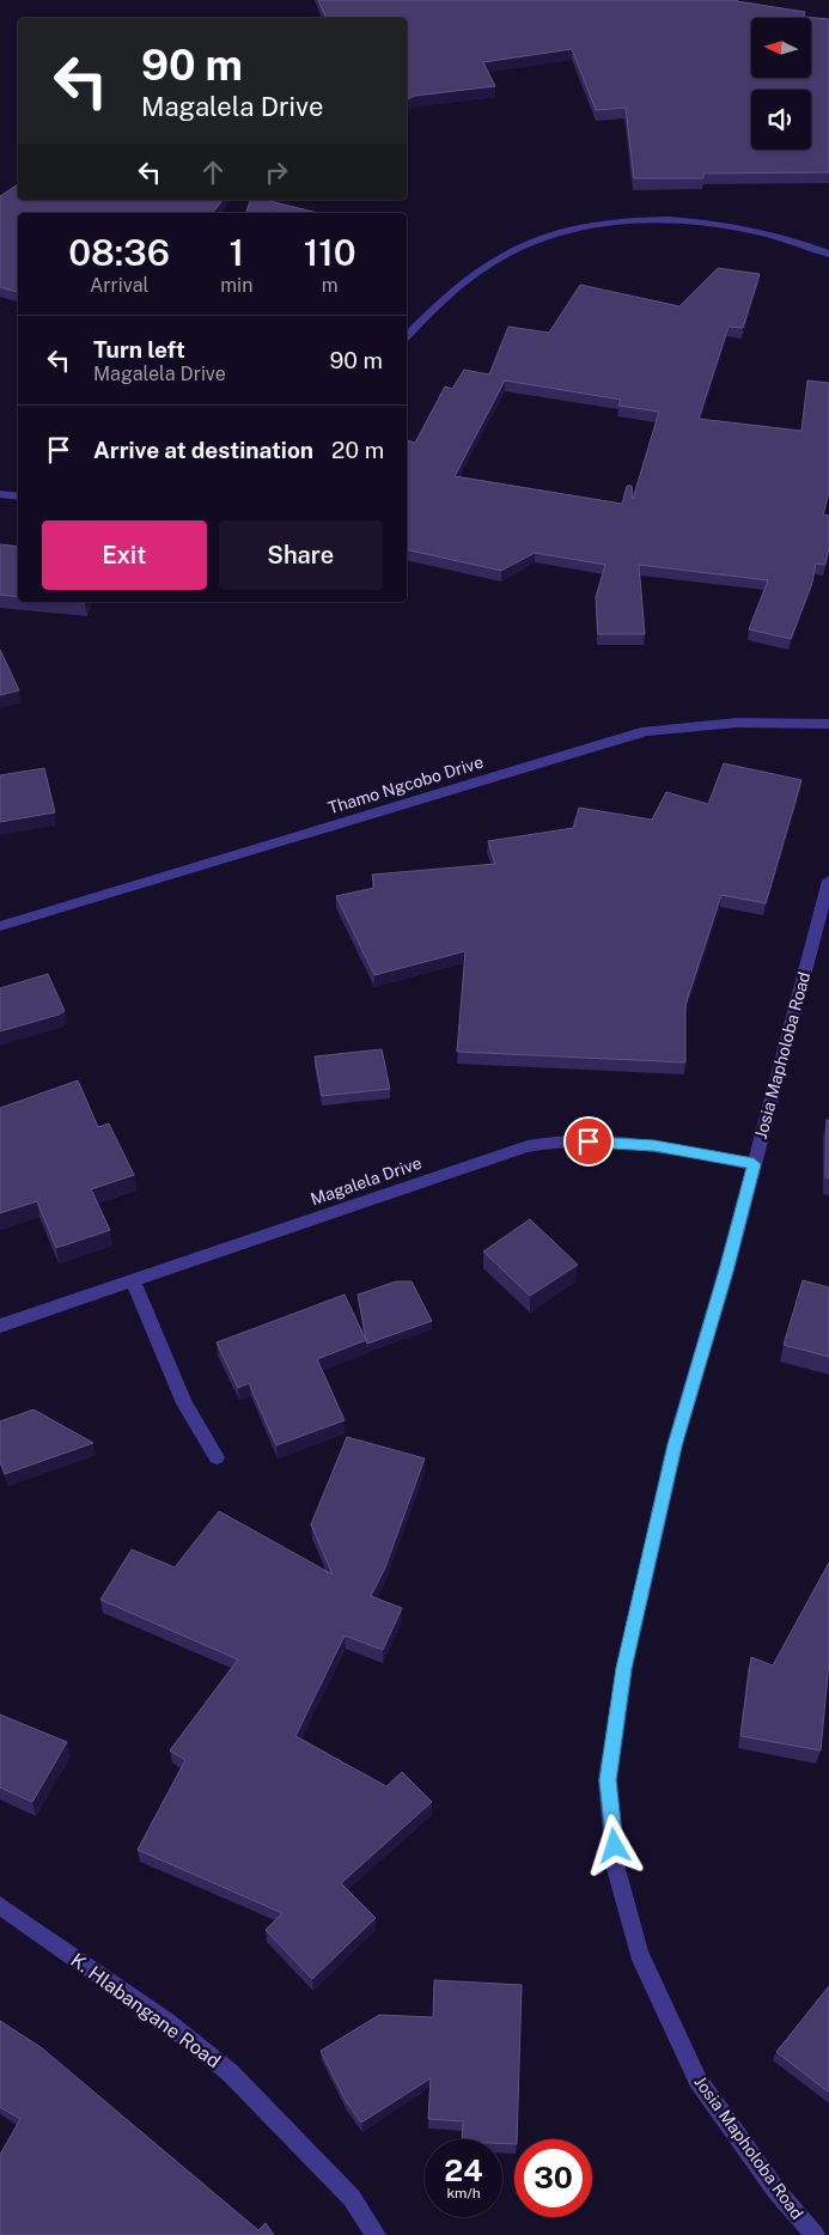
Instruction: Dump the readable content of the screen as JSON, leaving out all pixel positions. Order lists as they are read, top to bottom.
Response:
{
  "streets": {
    "street": [
      "Thamo Ngcobo Drive",
      "Josia Mapholoba Road",
      "Magalela Drive",
      "K. Hlabangane Road"
    ]
  },
  "crossings": [
    ["Josia Mapholoba Road", "Magalela Drive"]
  ],
  "north": "left",
  "page": {
    "turn": ["90 m", "Magalela Drive"],
    "eta": [
      "08:36",
      "Arrival",
      "1",
      "min",
      "110",
      "m"
    ],
    "list": [
      {
        "name": "Turn left",
        "note": "Magalela Drive",
        "value": "90 m"
      },
      {
        "name": "Arrive at destination",
        "value": "20 m"
      }
    ],
    "buttons": ["Exit", "Share"],
    "speed": "24 km/h",
    "limit": "30"
  }
}
